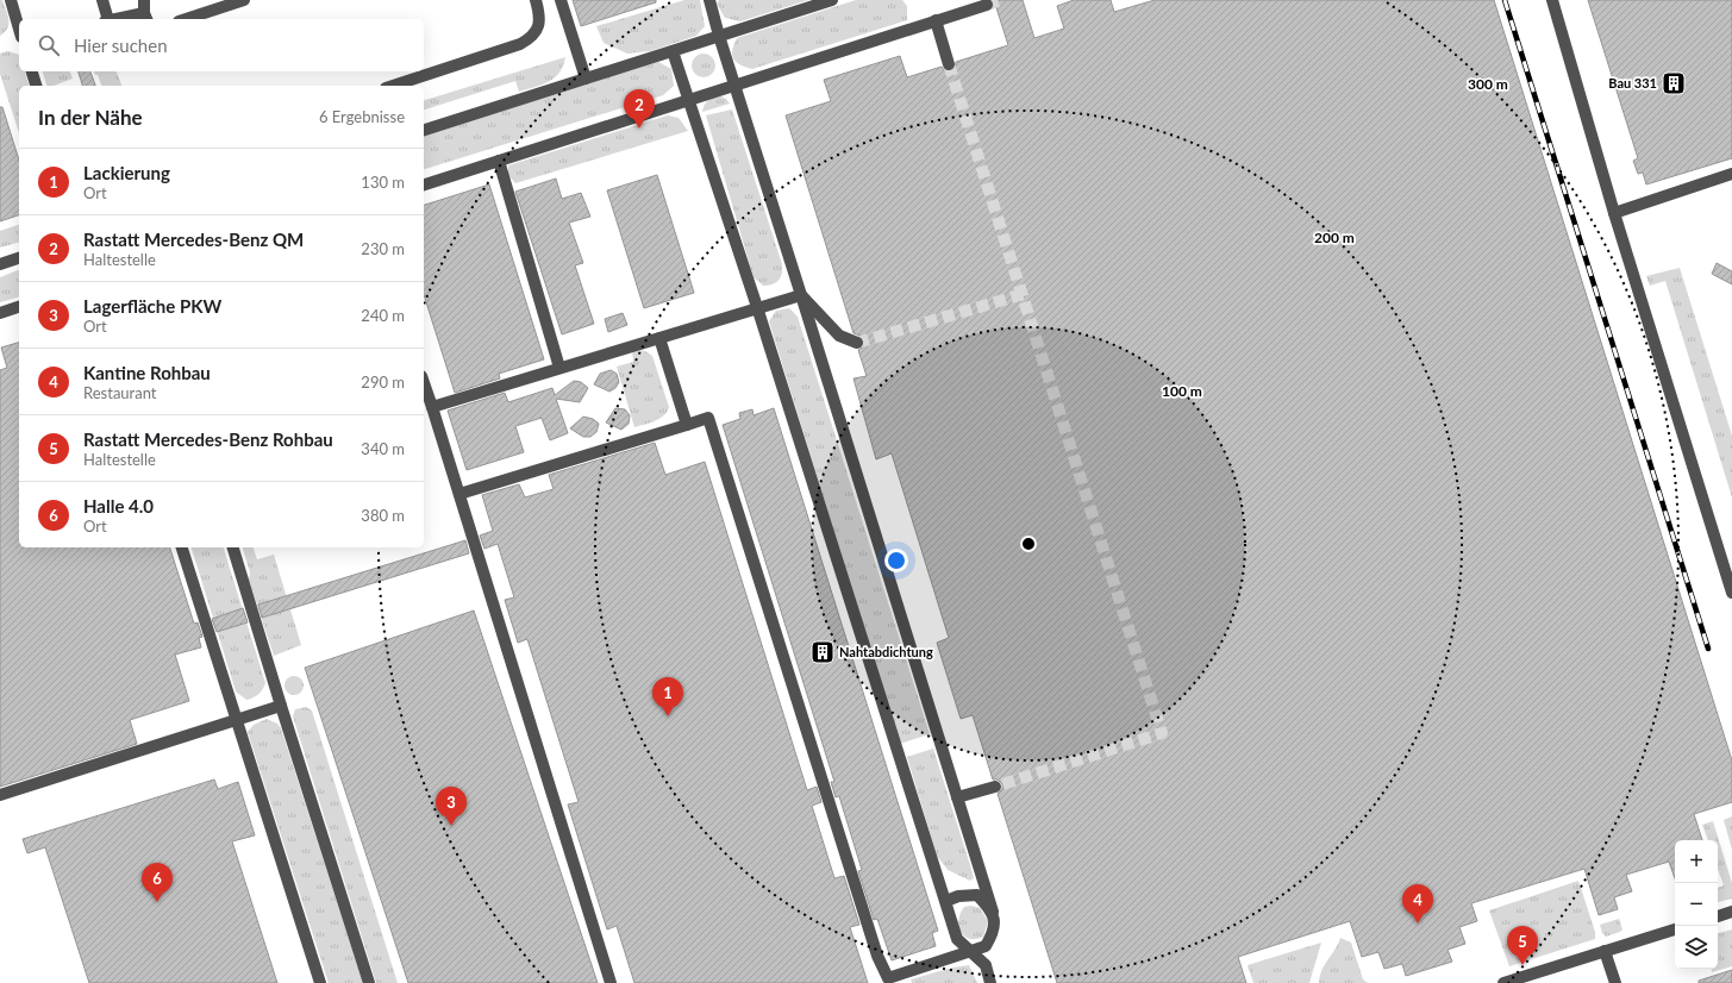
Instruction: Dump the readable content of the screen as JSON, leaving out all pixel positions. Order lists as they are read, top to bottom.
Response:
{
  "places": {
    "building": ["Bau 331", "Nahtabdichtung"]
  },
  "page": {
    "search": "Hier suchen",
    "heading": ["In der Nähe", "6 Ergebnisse"],
    "pins": [
      "2",
      "1",
      "3",
      "6",
      "4",
      "5"
    ],
    "list": [
      {
        "mark": "1",
        "name": "Lackierung",
        "note": "Ort",
        "value": "130 m"
      },
      {
        "mark": "2",
        "name": "Rastatt Mercedes-Benz QM",
        "note": "Haltestelle",
        "value": "230 m"
      },
      {
        "mark": "3",
        "name": "Lagerfläche PKW",
        "note": "Ort",
        "value": "240 m"
      },
      {
        "mark": "4",
        "name": "Kantine Rohbau",
        "note": "Restaurant",
        "value": "290 m"
      },
      {
        "mark": "5",
        "name": "Rastatt Mercedes-Benz Rohbau",
        "note": "Haltestelle",
        "value": "340 m"
      },
      {
        "mark": "6",
        "name": "Halle 4.0",
        "note": "Ort",
        "value": "380 m"
      }
    ],
    "map_buttons": ["+", "−"]
  },
  "rings": ["300 m", "200 m", "100 m"]
}
